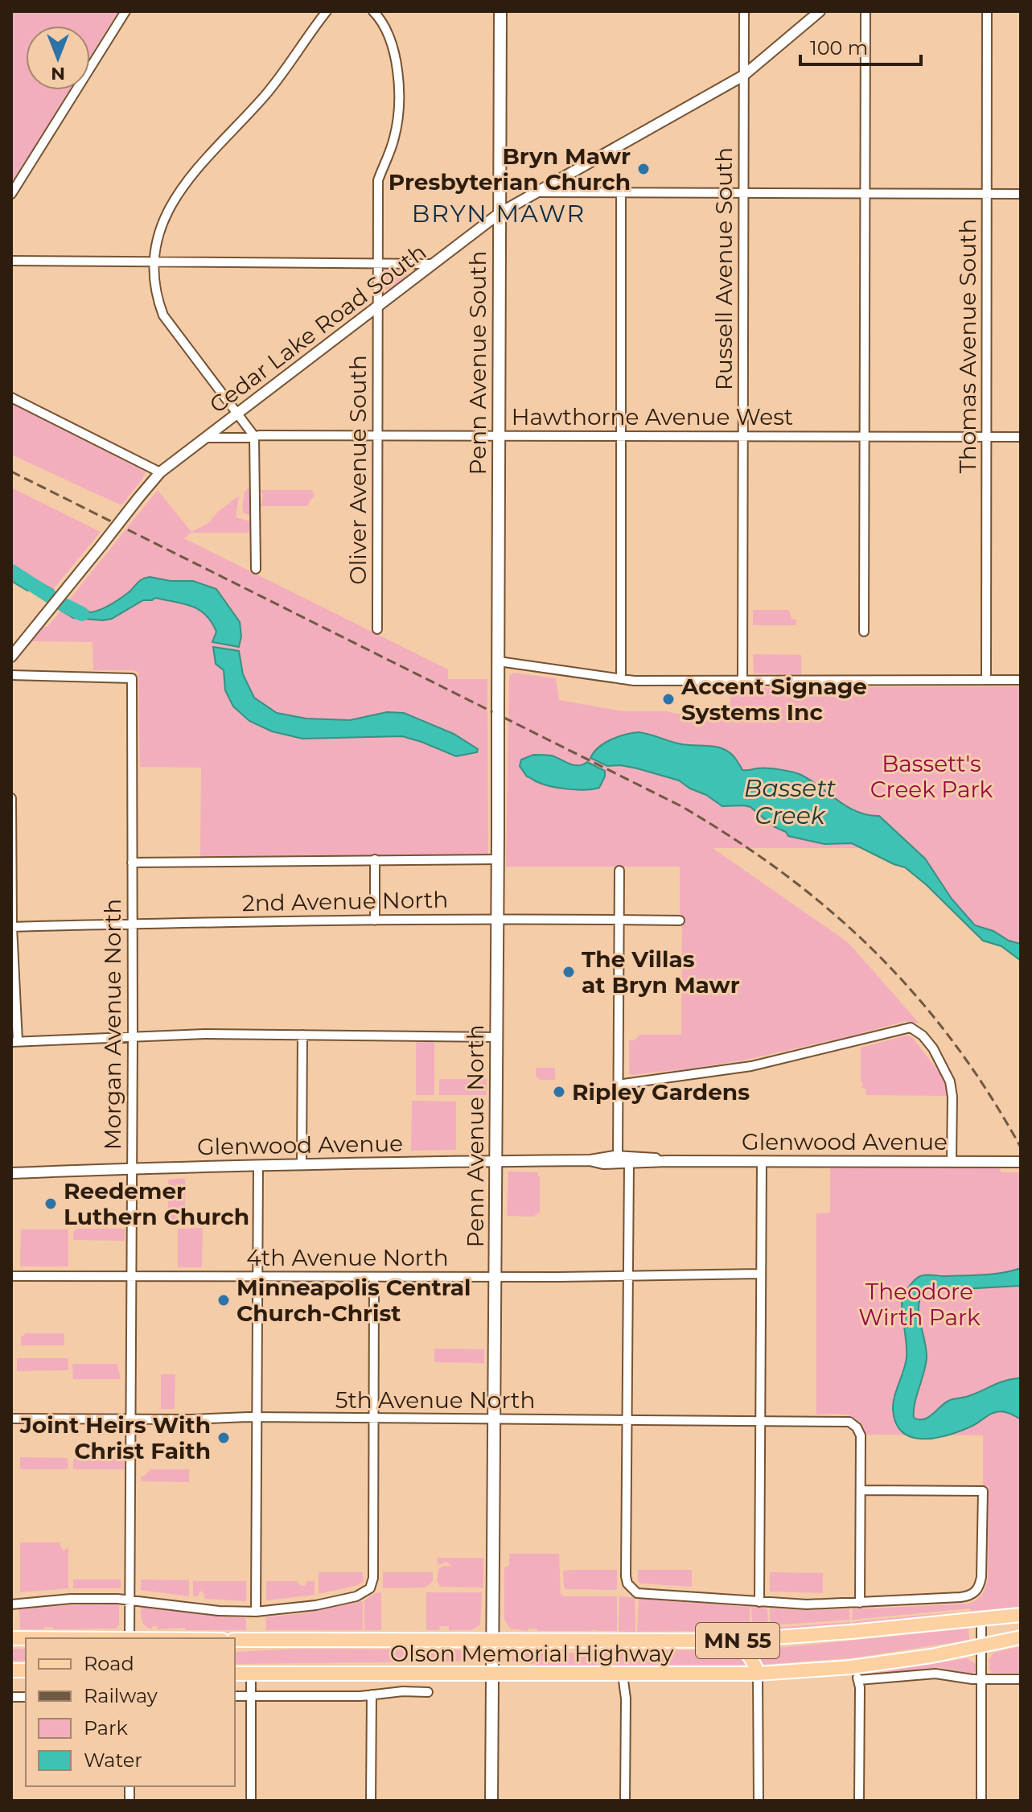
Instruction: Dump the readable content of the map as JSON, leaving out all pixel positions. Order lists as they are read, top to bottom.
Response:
{
  "streets": {
    "main road": [
      "Penn Avenue South",
      "Penn Avenue North",
      "MN 55",
      "Olson Memorial Highway"
    ],
    "street": [
      "Russell Avenue South",
      "Cedar Lake Road South",
      "Thomas Avenue South",
      "Hawthorne Avenue West",
      "Oliver Avenue South",
      "2nd Avenue North",
      "Morgan Avenue North",
      "Glenwood Avenue",
      "4th Avenue North",
      "5th Avenue North"
    ]
  },
  "crossings": [
    ["Russell Avenue South", "Cedar Lake Road South"],
    ["Russell Avenue South", "Hawthorne Avenue West"],
    ["Cedar Lake Road South", "Penn Avenue South"],
    ["Cedar Lake Road South", "Hawthorne Avenue West"],
    ["Cedar Lake Road South", "Oliver Avenue South"],
    ["Thomas Avenue South", "Hawthorne Avenue West"],
    ["Penn Avenue South", "Hawthorne Avenue West"],
    ["Penn Avenue South", "Penn Avenue North"],
    ["Hawthorne Avenue West", "Oliver Avenue South"],
    ["2nd Avenue North", "Morgan Avenue North"],
    ["2nd Avenue North", "Penn Avenue North"],
    ["Morgan Avenue North", "Glenwood Avenue"],
    ["Morgan Avenue North", "4th Avenue North"],
    ["Morgan Avenue North", "5th Avenue North"],
    ["Penn Avenue North", "Glenwood Avenue"],
    ["Penn Avenue North", "4th Avenue North"],
    ["Penn Avenue North", "5th Avenue North"],
    ["Penn Avenue North", "Olson Memorial Highway"]
  ],
  "districts": ["BRYN MAWR"],
  "water": ["Bassett Creek"],
  "parks": ["Bassett's Creek Park", "Theodore Wirth Park"],
  "places": [
    "Bryn Mawr Presbyterian Church",
    "Accent Signage Systems Inc",
    "The Villas at Bryn Mawr",
    "Ripley Gardens",
    "Reedemer Luthern Church",
    "Minneapolis Central Church-Christ",
    "Joint Heirs With Christ Faith"
  ],
  "legend": [
    "Road",
    "Railway",
    "Park",
    "Water"
  ],
  "scale_bar": "100 m",
  "north": "bottom"
}
